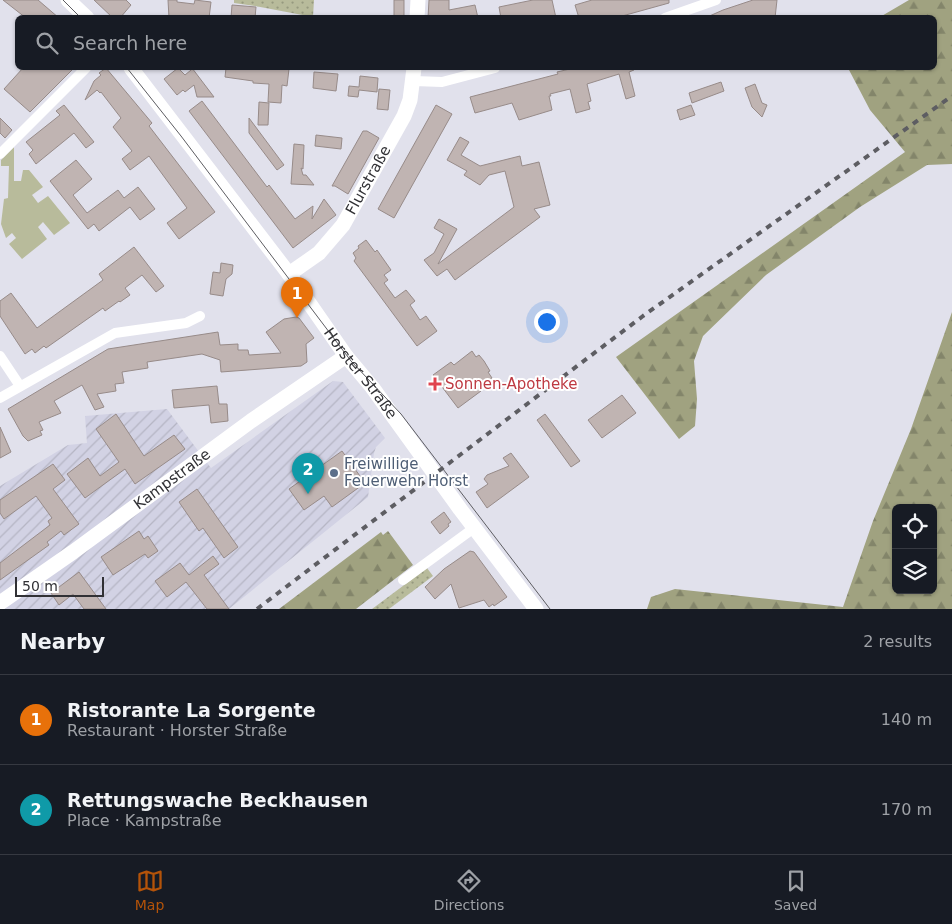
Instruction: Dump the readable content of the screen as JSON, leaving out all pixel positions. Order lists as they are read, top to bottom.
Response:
{
  "streets": {
    "main road": ["Flurstraße", "Horster Straße", "Kampstraße"]
  },
  "crossings": [
    ["Flurstraße", "Horster Straße"],
    ["Horster Straße", "Kampstraße"]
  ],
  "places": {
    "health": ["Sonnen-Apotheke"],
    "other": ["Freiwillige Feuerwehr Horst"]
  },
  "scale_bar": "50 m",
  "page": {
    "search": "Search here",
    "pins": ["1", "2"],
    "scale": "50 m",
    "heading": ["Nearby", "2 results"],
    "list": [
      {
        "mark": "1",
        "name": "Ristorante La Sorgente",
        "note": "Restaurant · Horster Straße",
        "value": "140 m"
      },
      {
        "mark": "2",
        "name": "Rettungswache Beckhausen",
        "note": "Place · Kampstraße",
        "value": "170 m"
      }
    ],
    "nav": ["Map", "Directions", "Saved"]
  }
}
